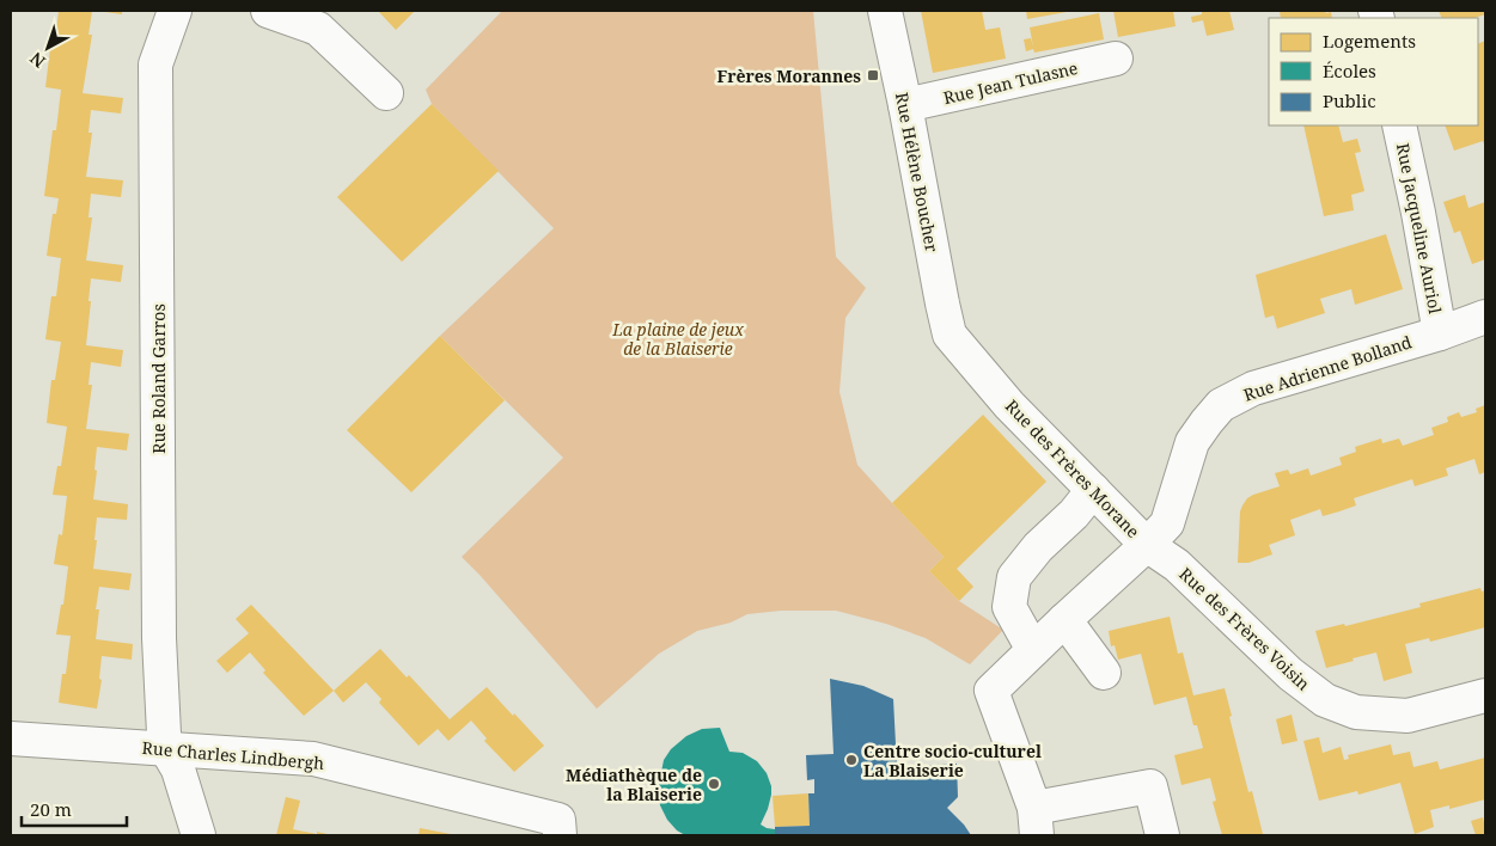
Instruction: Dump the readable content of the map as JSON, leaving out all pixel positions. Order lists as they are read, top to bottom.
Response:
{
  "streets": {
    "street": [
      "Rue Jean Tulasne",
      "Rue Hélène Boucher",
      "Rue Jacqueline Auriol",
      "Rue Adrienne Bolland",
      "Rue Roland Garros",
      "Rue des Frères Morane",
      "Rue des Frères Voisin",
      "Rue Charles Lindbergh"
    ]
  },
  "crossings": [
    ["Rue Jean Tulasne", "Rue Hélène Boucher"],
    ["Rue Hélène Boucher", "Rue des Frères Morane"],
    ["Rue Jacqueline Auriol", "Rue Adrienne Bolland"],
    ["Rue Adrienne Bolland", "Rue des Frères Morane"],
    ["Rue Adrienne Bolland", "Rue des Frères Voisin"],
    ["Rue Roland Garros", "Rue Charles Lindbergh"],
    ["Rue des Frères Morane", "Rue des Frères Voisin"]
  ],
  "parks": ["La plaine de jeux de la Blaiserie"],
  "places": {
    "transit": ["Frères Morannes"],
    "other": ["Centre socio-culturel La Blaiserie", "Médiathèque de la Blaiserie"]
  },
  "legend": ["Logements", "Écoles", "Public"],
  "scale_bar": "20 m",
  "north": "bottom left"
}
